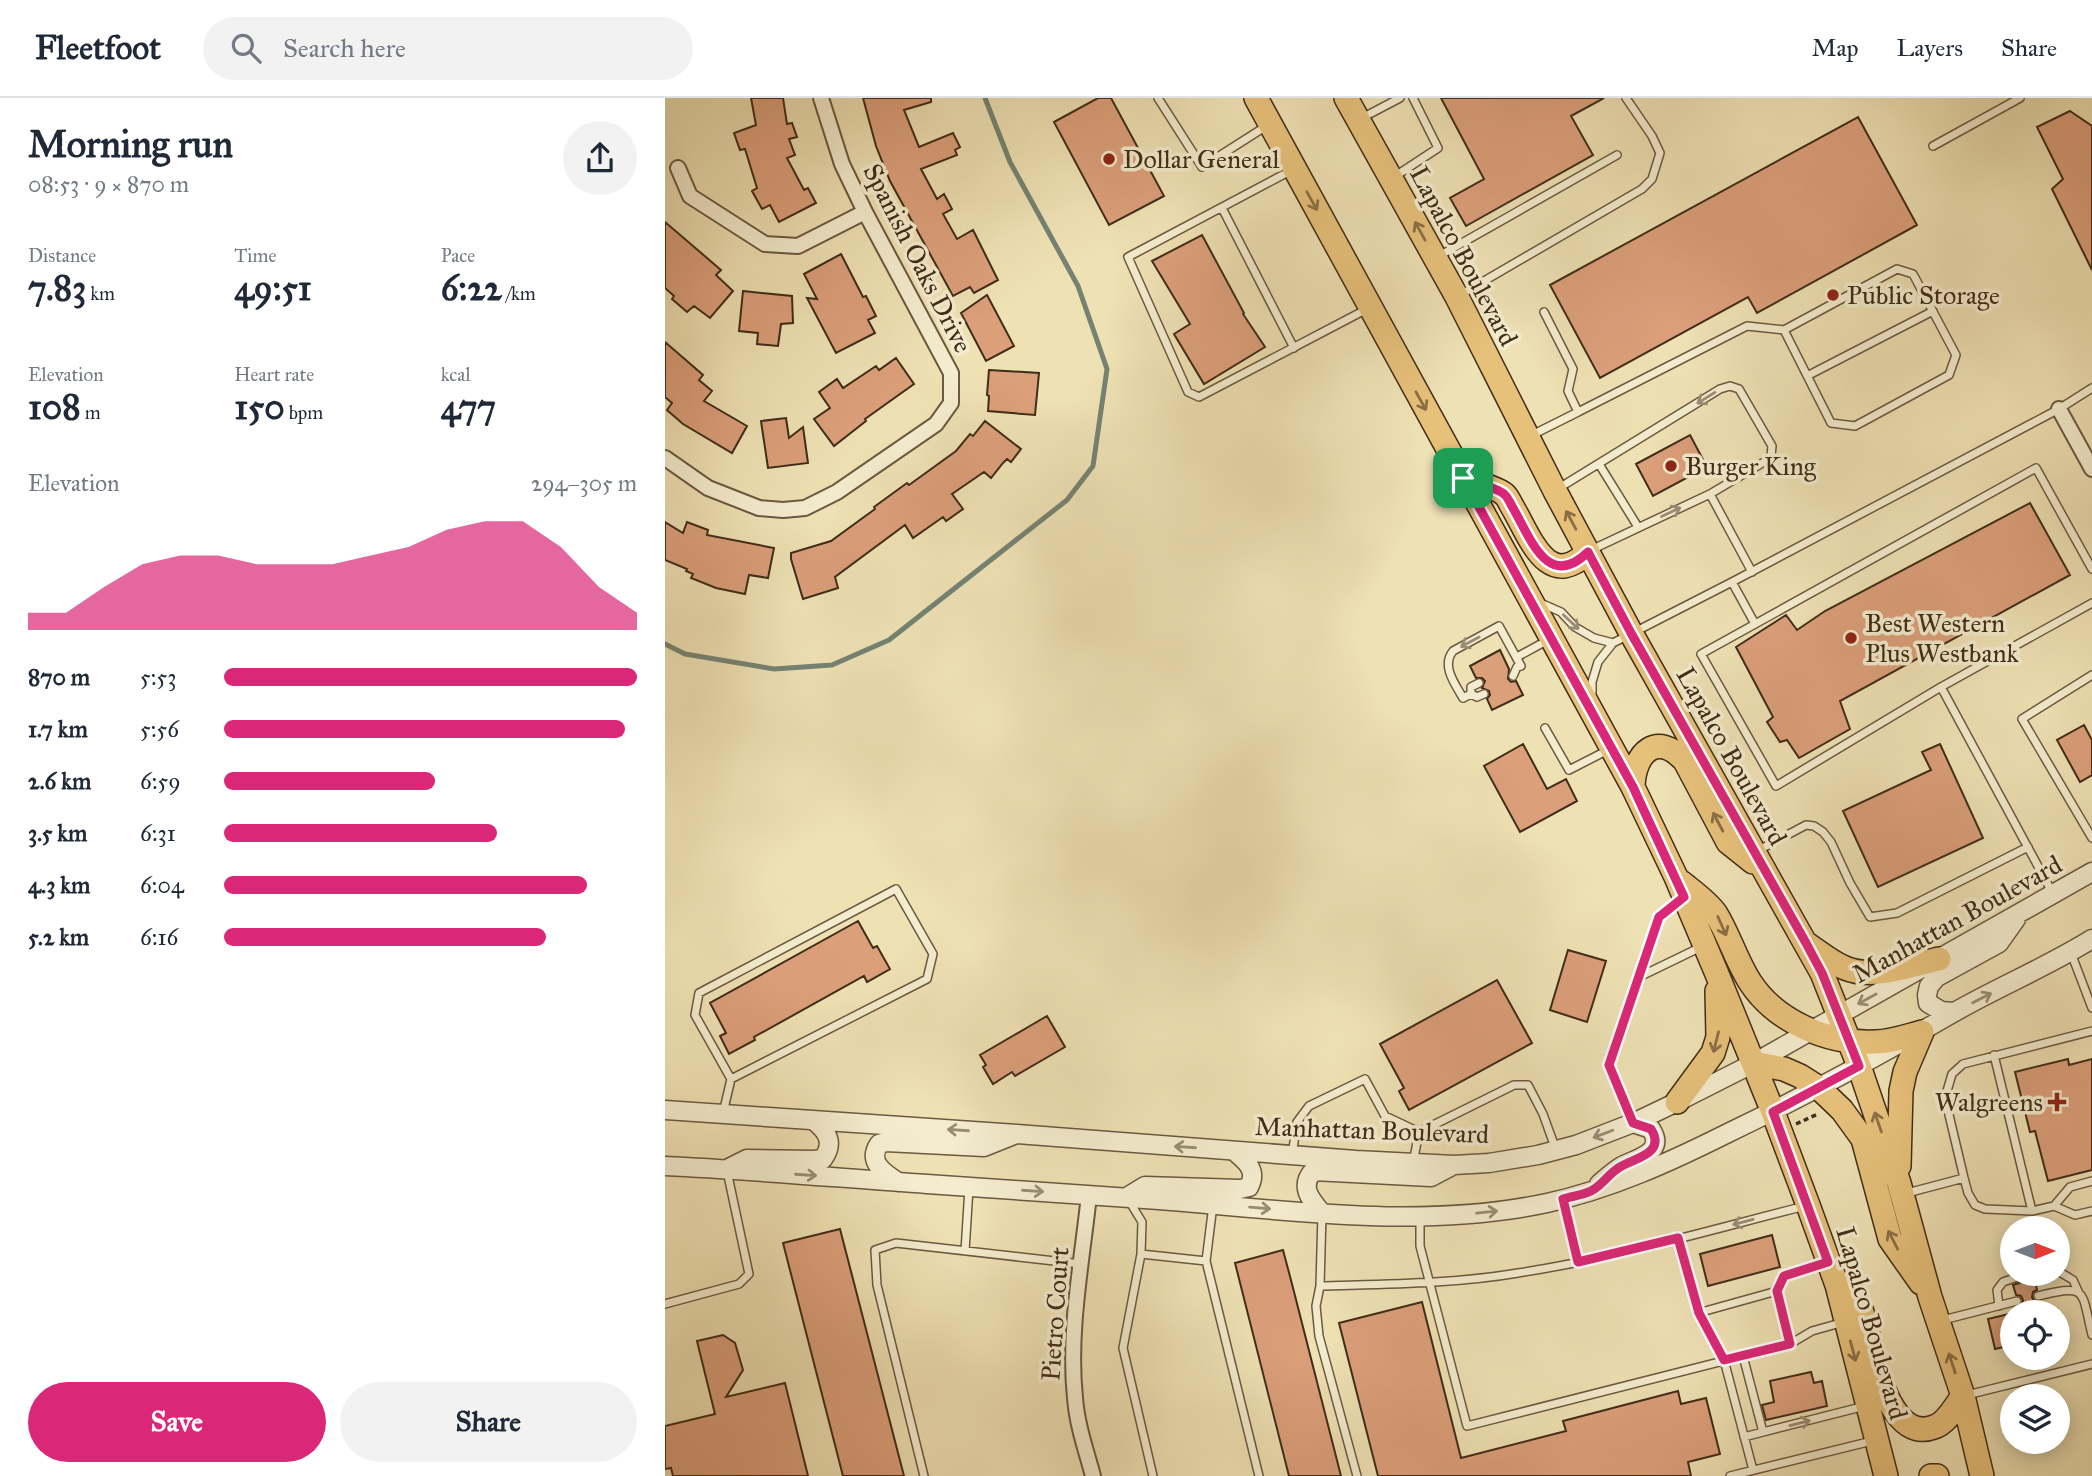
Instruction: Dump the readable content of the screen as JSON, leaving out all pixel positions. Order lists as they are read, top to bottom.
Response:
{
  "streets": {
    "main road": ["Lapalco Boulevard"],
    "street": ["Spanish Oaks Drive", "Manhattan Boulevard", "Pietro Court"]
  },
  "crossings": [
    ["Lapalco Boulevard", "Manhattan Boulevard"]
  ],
  "places": {
    "other": [
      "Dollar General",
      "Public Storage",
      "Burger King",
      "Best Western Plus Westbank"
    ],
    "health": ["Walgreens"]
  },
  "north": "right",
  "page": {
    "header": "Fleetfoot",
    "search": "Search here",
    "nav": ["Map", "Layers", "Share"],
    "heading": ["Morning run", "08:53 · 9 × 870 m"],
    "stats": [
      ["Distance", "7.83 km"],
      ["Time", "49:51"],
      ["Pace", "6:22 /km"],
      ["Elevation", "108 m"],
      ["Heart rate", "150 bpm"],
      ["kcal", "477"]
    ],
    "chart": ["Elevation", "294–305 m"],
    "list": [
      {
        "name": "870 m",
        "note": "5:53"
      },
      {
        "name": "1.7 km",
        "note": "5:56"
      },
      {
        "name": "2.6 km",
        "note": "6:59"
      },
      {
        "name": "3.5 km",
        "note": "6:31"
      },
      {
        "name": "4.3 km",
        "note": "6:04"
      },
      {
        "name": "5.2 km",
        "note": "6:16"
      }
    ],
    "buttons": ["Save", "Share"]
  }
}
